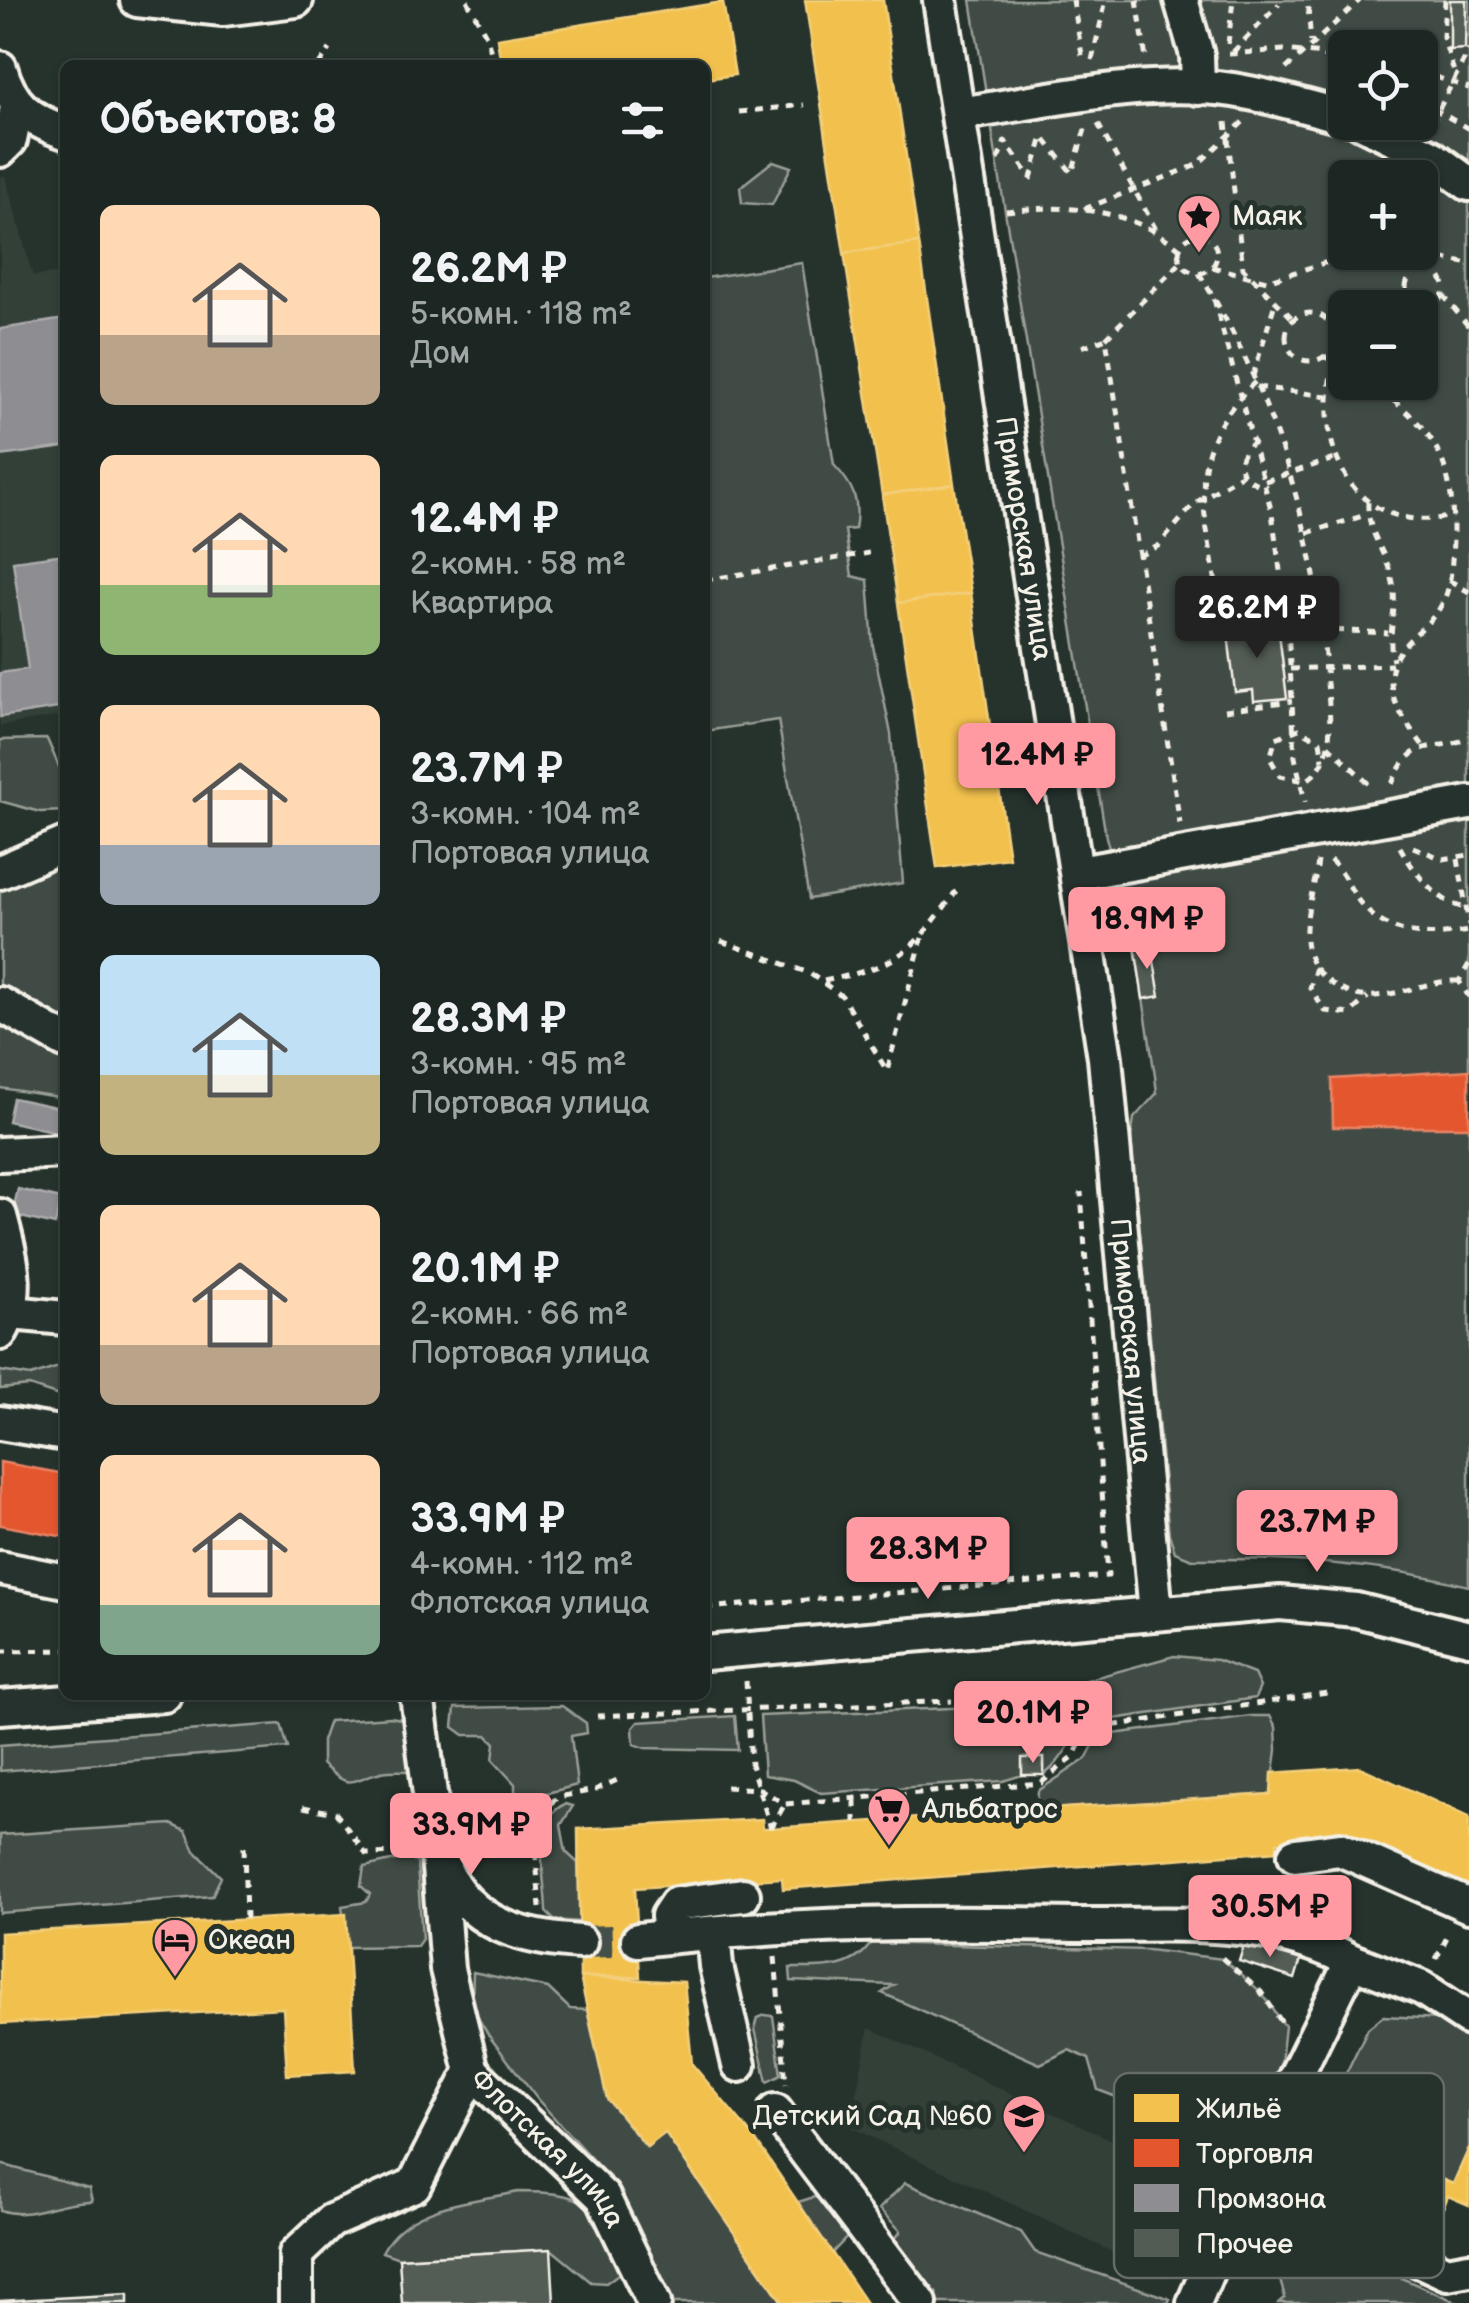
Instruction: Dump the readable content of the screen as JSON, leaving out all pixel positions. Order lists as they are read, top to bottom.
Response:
{
  "streets": {
    "street": ["Приморская улица", "Флотская улица"]
  },
  "places": {
    "place": ["Маяк"],
    "supermarket": ["Альбатрос"],
    "hotel": ["Океан"],
    "school or university": ["Детский Сад №60"]
  },
  "legend": [
    "Жильё",
    "Торговля",
    "Промзона",
    "Прочее"
  ],
  "page": {
    "map_buttons": ["+", "−"],
    "heading": "Объектов: 8",
    "list": [
      {
        "name": "26.2M ₽",
        "note": "5-комн. · 118 m² · Дом"
      },
      {
        "name": "12.4M ₽",
        "note": "2-комн. · 58 m² · Квартира"
      },
      {
        "name": "23.7M ₽",
        "note": "3-комн. · 104 m² · Портовая улица"
      },
      {
        "name": "28.3M ₽",
        "note": "3-комн. · 95 m² · Портовая улица"
      },
      {
        "name": "20.1M ₽",
        "note": "2-комн. · 66 m² · Портовая улица"
      },
      {
        "name": "33.9M ₽",
        "note": "4-комн. · 112 m² · Флотская улица"
      }
    ],
    "price": [
      "26.2M ₽",
      "12.4M ₽",
      "18.9M ₽",
      "23.7M ₽",
      "28.3M ₽",
      "20.1M ₽",
      "33.9M ₽",
      "30.5M ₽"
    ]
  }
}
